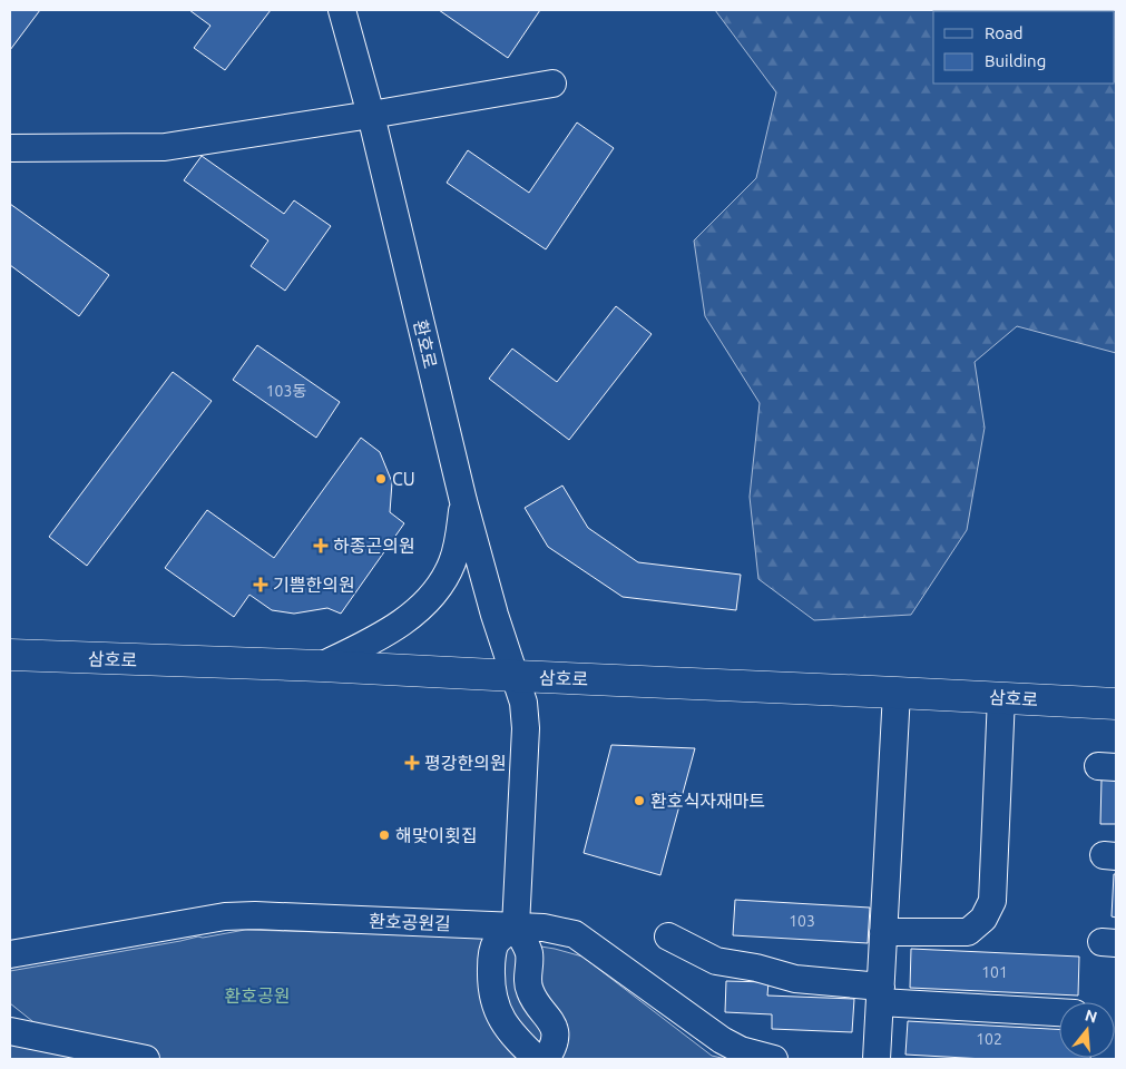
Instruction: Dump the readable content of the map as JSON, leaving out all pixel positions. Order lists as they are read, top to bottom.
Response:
{
  "streets": {
    "main road": ["삼호로"],
    "street": ["환호로", "환호공원길"]
  },
  "crossings": [
    ["환호로", "삼호로"],
    ["환호로", "환호공원길"]
  ],
  "parks": ["환호공원"],
  "places": {
    "other": ["CU", "환호식자재마트", "해맞이횟집"],
    "health": ["하종곤의원", "기쁨한의원", "평강한의원"]
  },
  "house_numbers": [
    "103동",
    "103",
    "101",
    "102"
  ],
  "legend": ["Road", "Building"],
  "north": "top"
}
